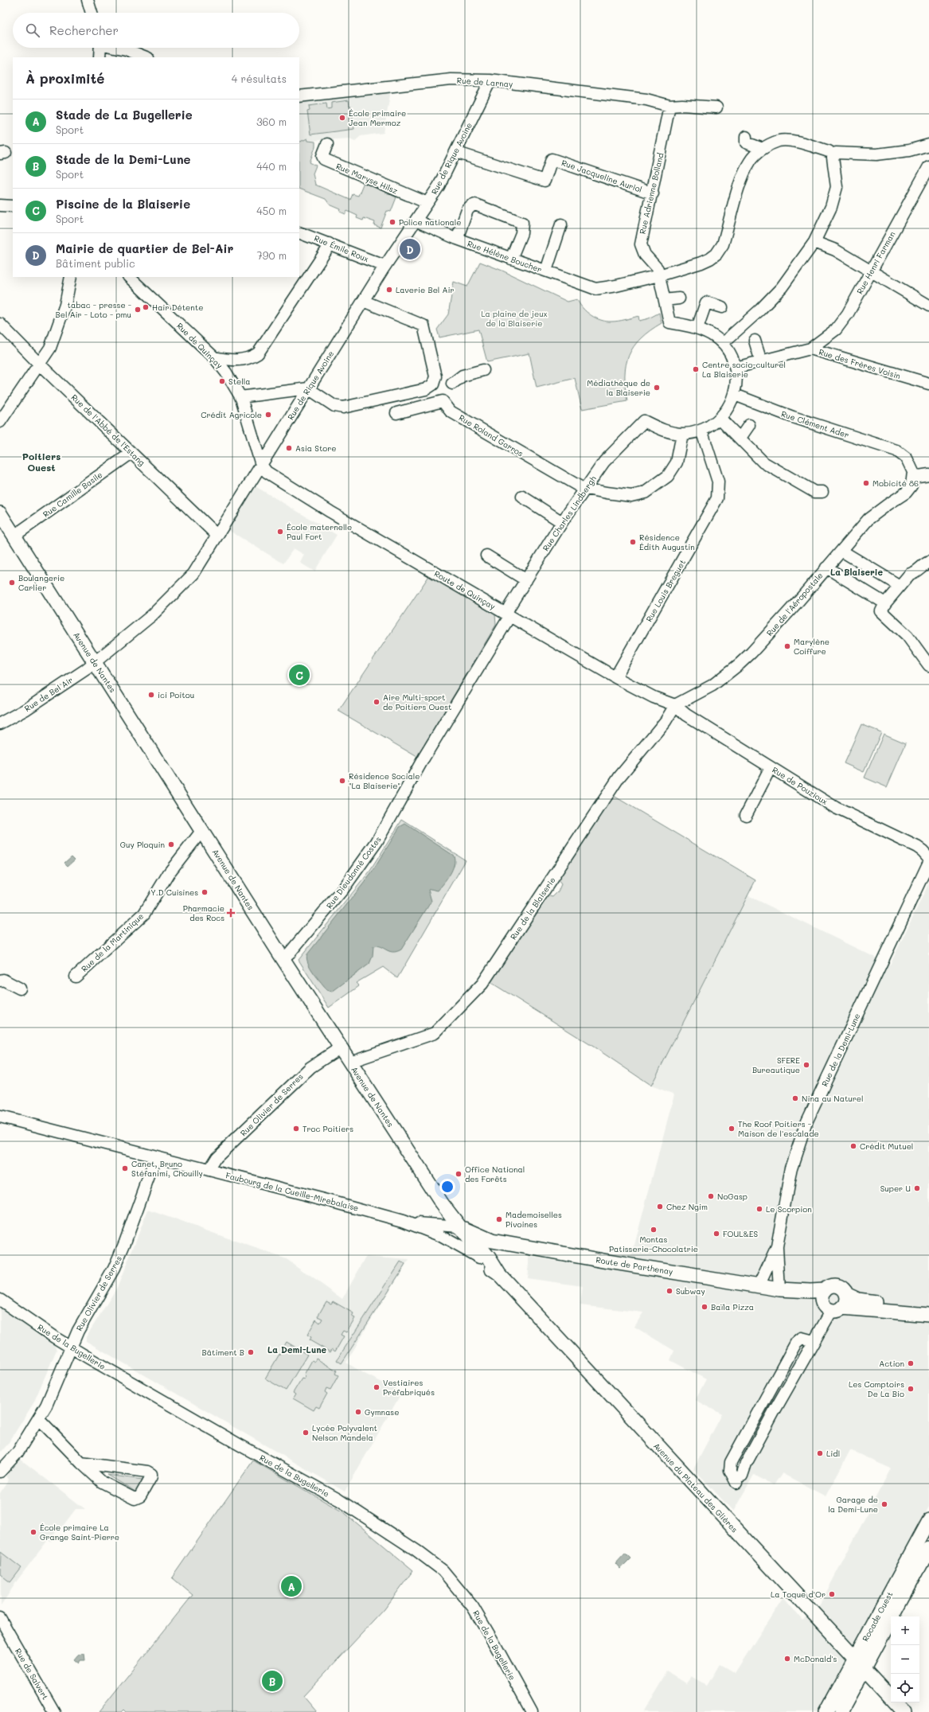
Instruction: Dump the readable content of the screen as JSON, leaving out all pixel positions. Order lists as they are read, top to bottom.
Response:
{
  "streets": {
    "main road": [
      "Avenue de Nantes",
      "Route de Parthenay",
      "Avenue du Plateau des Glières",
      "Rocade Ouest"
    ],
    "street": [
      "Rue de Larnay",
      "Rue de Rique Avoine",
      "Rue Jacqueline Auriol",
      "Rue Maryse Hilsz",
      "Rue Adrienne Bolland",
      "Rue Émile Roux",
      "Rue Hélène Boucher",
      "Rue Henri Farman",
      "Rue de Quinçay",
      "Rue des Frères Voisin",
      "Rue Clément Ader",
      "Rue de l'Abbé de l'Estang",
      "Rue Roland Garros",
      "Rue Camille Basile",
      "Rue Charles Lindbergh",
      "Route de Quinçay",
      "Rue Louis Breguet",
      "Rue de l'Aéropostale",
      "Rue de Bel Air",
      "Rue de Pouzioux",
      "Rue Dieudonné Costes",
      "Rue de la Blaiserie",
      "Rue de la Martinique",
      "Rue de la Demi-Lune",
      "Rue Olivier de Serres",
      "Faubourg de la Cueille-Mirebalaise",
      "Rue de la Bugellerie",
      "Rue de Salvert"
    ]
  },
  "crossings": [
    ["Rue de Larnay", "Rue de Rique Avoine"],
    ["Rue de Larnay", "Rue Adrienne Bolland"],
    ["Rue de Rique Avoine", "Rue Jacqueline Auriol"],
    ["Rue de Rique Avoine", "Rue Maryse Hilsz"],
    ["Rue de Rique Avoine", "Rue Émile Roux"],
    ["Rue de Rique Avoine", "Rue Hélène Boucher"],
    ["Rue de Rique Avoine", "Rue de Quinçay"],
    ["Rue de Rique Avoine", "Rue de l'Abbé de l'Estang"],
    ["Rue de Rique Avoine", "Route de Quinçay"],
    ["Rue de Rique Avoine", "Avenue de Nantes"],
    ["Rue de Rique Avoine", "Rue de Bel Air"],
    ["Rue Jacqueline Auriol", "Rue Adrienne Bolland"],
    ["Rue Adrienne Bolland", "Rue Hélène Boucher"],
    ["Rue Henri Farman", "Rue des Frères Voisin"],
    ["Rue de Quinçay", "Route de Quinçay"],
    ["Rue Clément Ader", "Rue de l'Aéropostale"],
    ["Rue de l'Abbé de l'Estang", "Rue Camille Basile"],
    ["Rue Roland Garros", "Rue Charles Lindbergh"],
    ["Rue Camille Basile", "Avenue de Nantes"],
    ["Rue Charles Lindbergh", "Route de Quinçay"],
    ["Rue Charles Lindbergh", "Rue Dieudonné Costes"],
    ["Route de Quinçay", "Rue Louis Breguet"],
    ["Route de Quinçay", "Rue de l'Aéropostale"],
    ["Route de Quinçay", "Rue de Pouzioux"],
    ["Route de Quinçay", "Rue Dieudonné Costes"],
    ["Route de Quinçay", "Rue de la Blaiserie"],
    ["Rue de l'Aéropostale", "Rue de Pouzioux"],
    ["Rue de l'Aéropostale", "Rue de la Blaiserie"],
    ["Avenue de Nantes", "Rue de Bel Air"],
    ["Avenue de Nantes", "Rue Dieudonné Costes"],
    ["Avenue de Nantes", "Rue de la Blaiserie"],
    ["Avenue de Nantes", "Rue de la Martinique"],
    ["Avenue de Nantes", "Rue Olivier de Serres"],
    ["Avenue de Nantes", "Route de Parthenay"],
    ["Avenue de Nantes", "Avenue du Plateau des Glières"],
    ["Rue de Pouzioux", "Rue de la Blaiserie"],
    ["Rue de la Demi-Lune", "Route de Parthenay"],
    ["Rue Olivier de Serres", "Faubourg de la Cueille-Mirebalaise"],
    ["Rue Olivier de Serres", "Rue de la Bugellerie"],
    ["Route de Parthenay", "Avenue du Plateau des Glières"],
    ["Avenue du Plateau des Glières", "Rocade Ouest"]
  ],
  "districts": ["Poitiers Ouest", "La Blaiserie", "La Demi-Lune"],
  "parks": ["La plaine de jeux de la Blaiserie"],
  "places": {
    "other": [
      "École primaire Jean Mermoz",
      "Police nationale",
      "Laverie Bel Air",
      "Hair Détente",
      "tabac - presse - Bel Air - Loto - pmu",
      "Centre socio-culturel La Blaiserie",
      "Stella",
      "Médiathèque de la Blaiserie",
      "Crédit Agricole",
      "Asia Store",
      "Mobicité 86",
      "École maternelle Paul Fort",
      "Résidence Édith Augustin",
      "Boulangerie Carlier",
      "Marylène Coiffure",
      "ici Poitou",
      "Aire Multi-sport de Poitiers Ouest",
      "Résidence Sociale \"La Blaiserie\"",
      "Guy Ploquin",
      "Y.D Cuisines",
      "SFERE Bureautique",
      "Nina au Naturel",
      "Troc Poitiers",
      "The Roof Poitiers - Maison de l'escalade",
      "Crédit Mutuel",
      "Canet, Bruno Stéfanimi, Chouilly",
      "Office National des Forêts",
      "Super U",
      "NoGasp",
      "Chez Ngim",
      "Le Scorpion",
      "Mademoiselles Pivoines",
      "Montas Patisserie-Chocolatrie",
      "FOUL&ES",
      "Subway",
      "Baïla Pizza",
      "Bâtiment B",
      "Action",
      "Vestiaires Préfabriqués",
      "Les Comptoirs De La Bio",
      "Gymnase",
      "Lycée Polyvalent Nelson Mandela",
      "Lidl",
      "Garage de la Demi-Lune",
      "École primaire La Grange Saint-Pierre",
      "La Toque d'Or",
      "McDonald's"
    ],
    "health": ["Pharmacie des Rocs"]
  },
  "page": {
    "search": "Rechercher",
    "heading": ["À proximité", "4 résultats"],
    "list": [
      {
        "mark": "A",
        "name": "Stade de La Bugellerie",
        "note": "Sport",
        "value": "360 m"
      },
      {
        "mark": "B",
        "name": "Stade de la Demi-Lune",
        "note": "Sport",
        "value": "440 m"
      },
      {
        "mark": "C",
        "name": "Piscine de la Blaiserie",
        "note": "Sport",
        "value": "450 m"
      },
      {
        "mark": "D",
        "name": "Mairie de quartier de Bel-Air",
        "note": "Bâtiment public",
        "value": "790 m"
      }
    ],
    "pins": [
      "D",
      "C",
      "A",
      "B"
    ],
    "map_buttons": ["+", "−"]
  }
}
